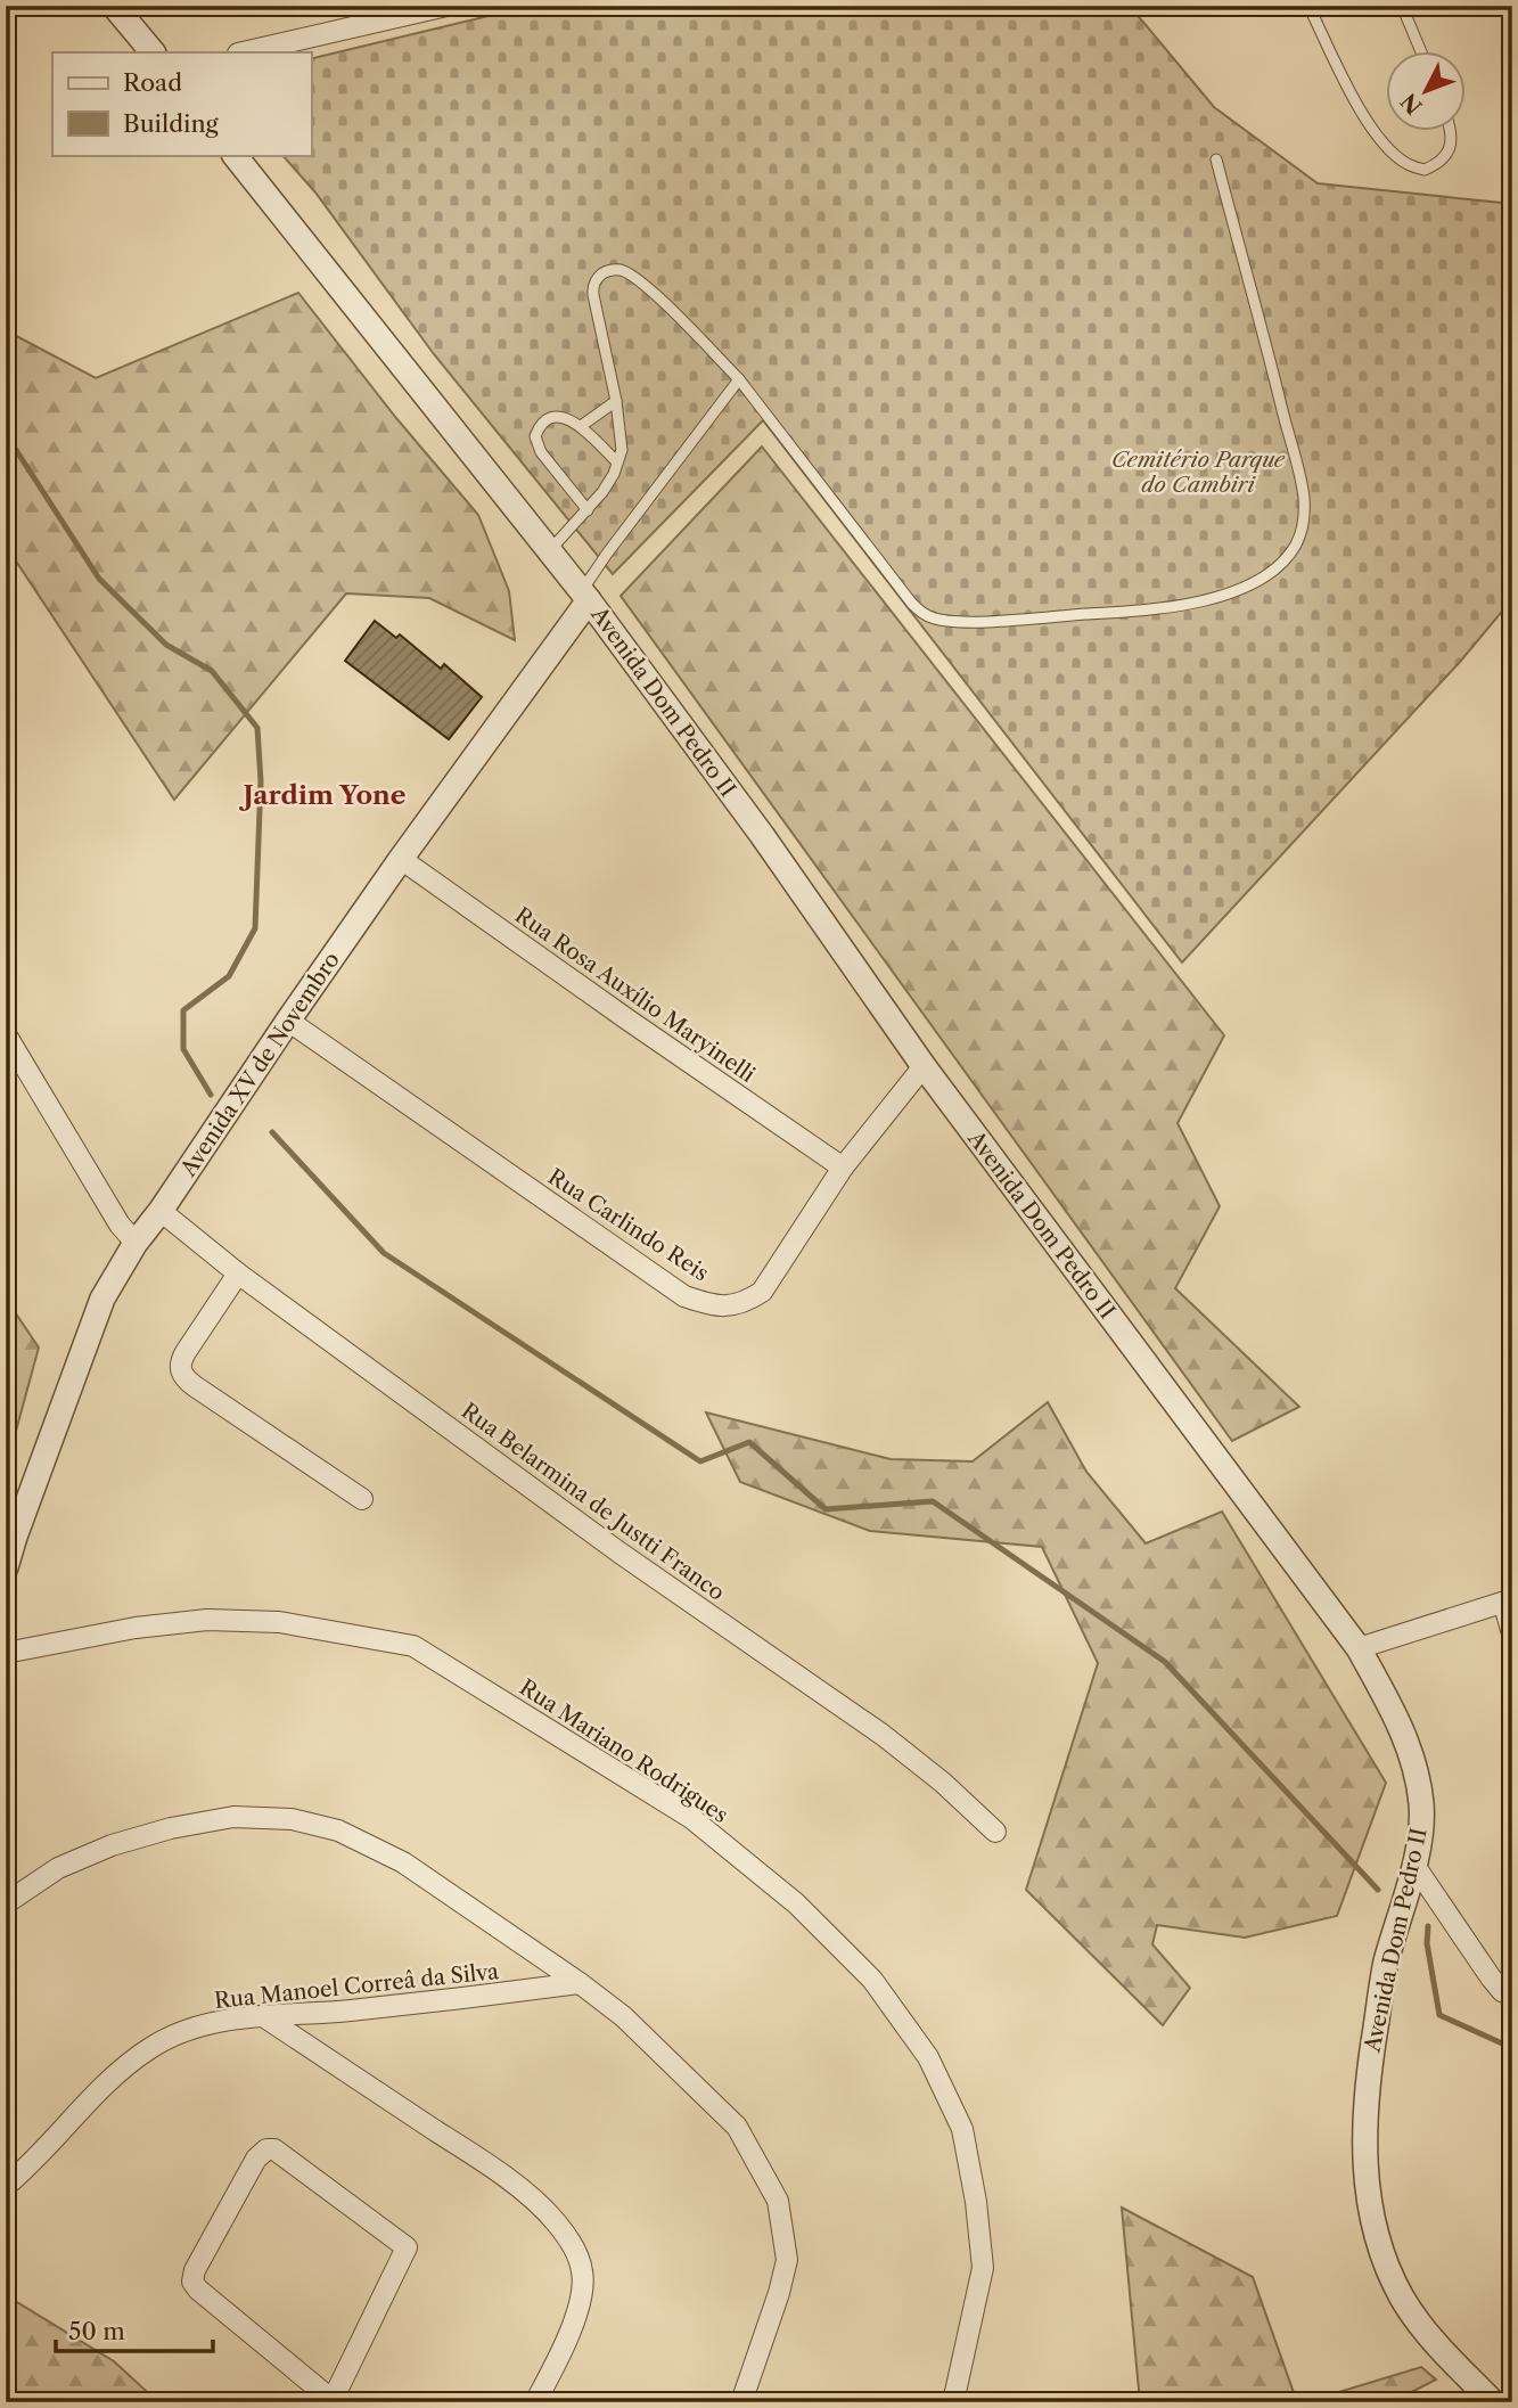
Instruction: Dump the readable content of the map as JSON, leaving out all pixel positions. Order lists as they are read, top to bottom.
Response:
{
  "streets": {
    "street": [
      "Avenida Dom Pedro II",
      "Rua Rosa Auxílio Maryinelli",
      "Avenida XV de Novembro",
      "Rua Carlindo Reis",
      "Rua Belarmina de Justti Franco",
      "Rua Mariano Rodrigues",
      "Rua Manoel Correâ da Silva"
    ]
  },
  "crossings": [
    ["Avenida Dom Pedro II", "Avenida XV de Novembro"],
    ["Avenida Dom Pedro II", "Rua Carlindo Reis"],
    ["Rua Rosa Auxílio Maryinelli", "Avenida XV de Novembro"],
    ["Rua Rosa Auxílio Maryinelli", "Rua Carlindo Reis"],
    ["Avenida XV de Novembro", "Rua Carlindo Reis"],
    ["Avenida XV de Novembro", "Rua Belarmina de Justti Franco"]
  ],
  "districts": ["Jardim Yone"],
  "parks": ["Cemitério Parque do Cambiri"],
  "legend": ["Road", "Building"],
  "scale_bar": "50 m",
  "north": "bottom left"
}
